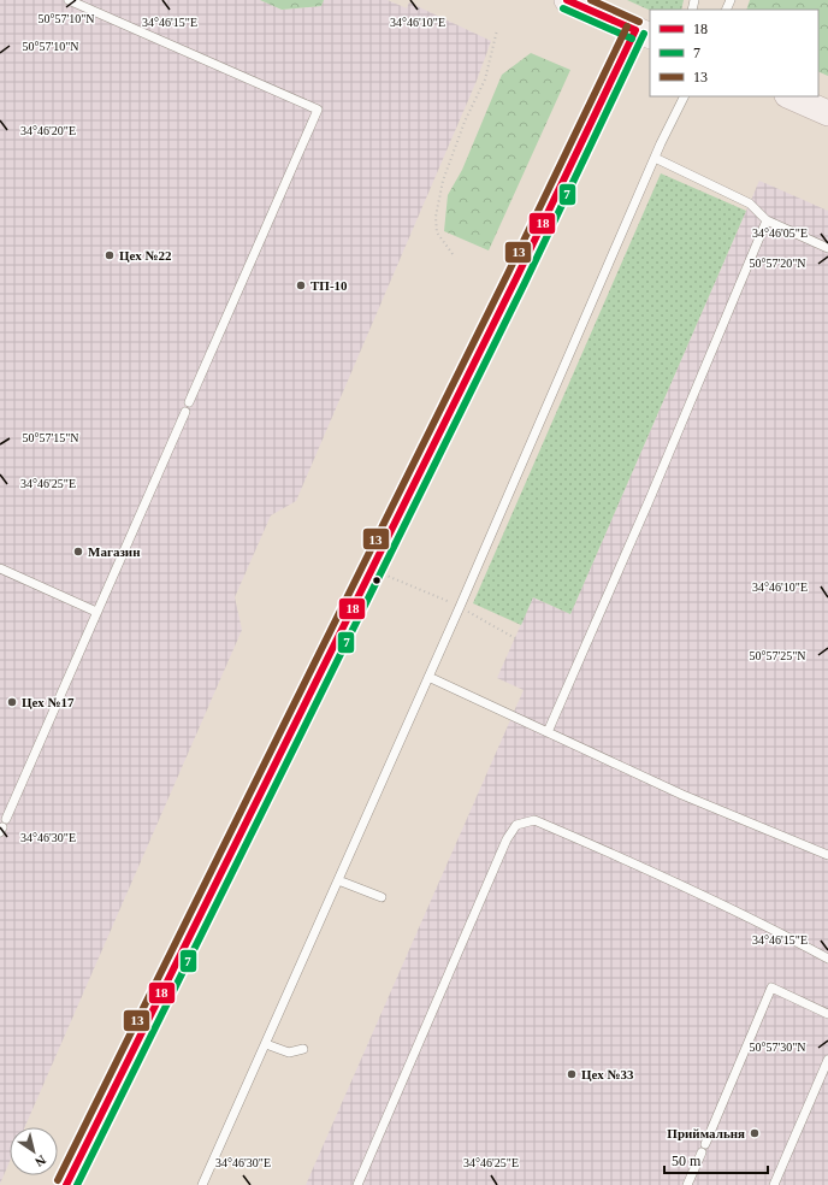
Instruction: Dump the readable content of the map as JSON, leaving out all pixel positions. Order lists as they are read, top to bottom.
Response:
{
  "places": [
    "Цех №22",
    "ТП-10",
    "Магазин",
    "Цех №17",
    "Цех №33",
    "Приймальня"
  ],
  "lines": ["transit line 18", "transit line 13", "transit line 7"],
  "legend": ["18", "7", "13"],
  "scale_bar": "50 m",
  "north": "bottom right",
  "coordinates": [
    "50°57'10\"N",
    "34°46'15\"E",
    "34°46'10\"E",
    "34°46'20\"E",
    "34°46'05\"E",
    "50°57'20\"N",
    "50°57'15\"N",
    "34°46'25\"E",
    "50°57'25\"N",
    "34°46'30\"E",
    "50°57'30\"N"
  ]
}
